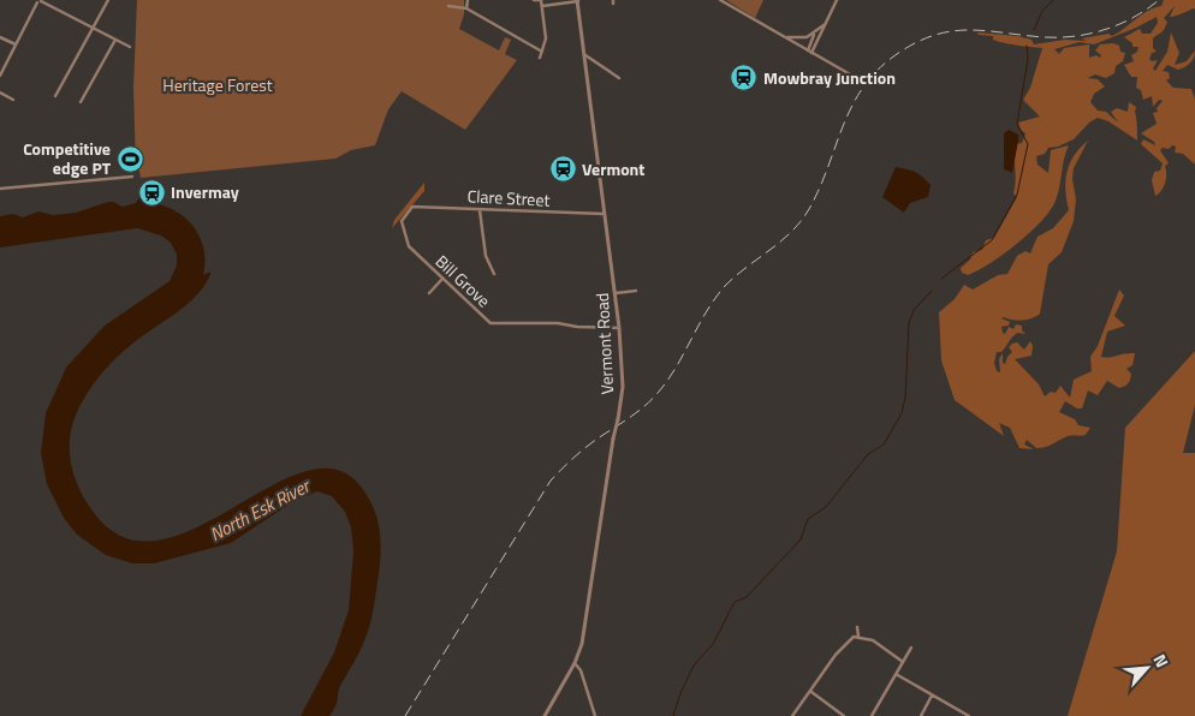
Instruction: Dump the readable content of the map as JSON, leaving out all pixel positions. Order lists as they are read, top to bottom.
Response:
{
  "streets": {
    "street": ["Clare Street", "Bill Grove", "Vermont Road"]
  },
  "crossings": [
    ["Clare Street", "Bill Grove"],
    ["Clare Street", "Vermont Road"],
    ["Bill Grove", "Vermont Road"]
  ],
  "water": ["North Esk River"],
  "parks": ["Heritage Forest"],
  "places": {
    "station": ["Mowbray Junction", "Vermont", "Invermay"],
    "sports": ["Competitive edge PT"]
  },
  "north": "top right"
}
